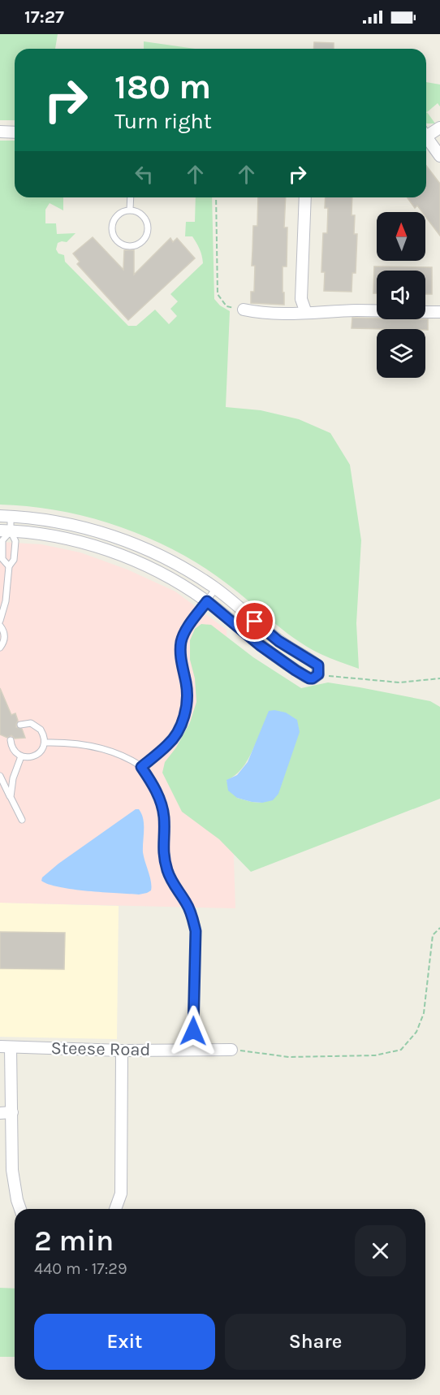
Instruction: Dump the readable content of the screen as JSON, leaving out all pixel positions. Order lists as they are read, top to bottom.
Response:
{
  "streets": {
    "street": ["Steese Road"]
  },
  "north": "top",
  "page": {
    "status": "17:27",
    "turn": ["180 m", "Turn right"],
    "heading": ["2 min", "440 m · 17:29"],
    "buttons": ["Exit", "Share"]
  }
}
